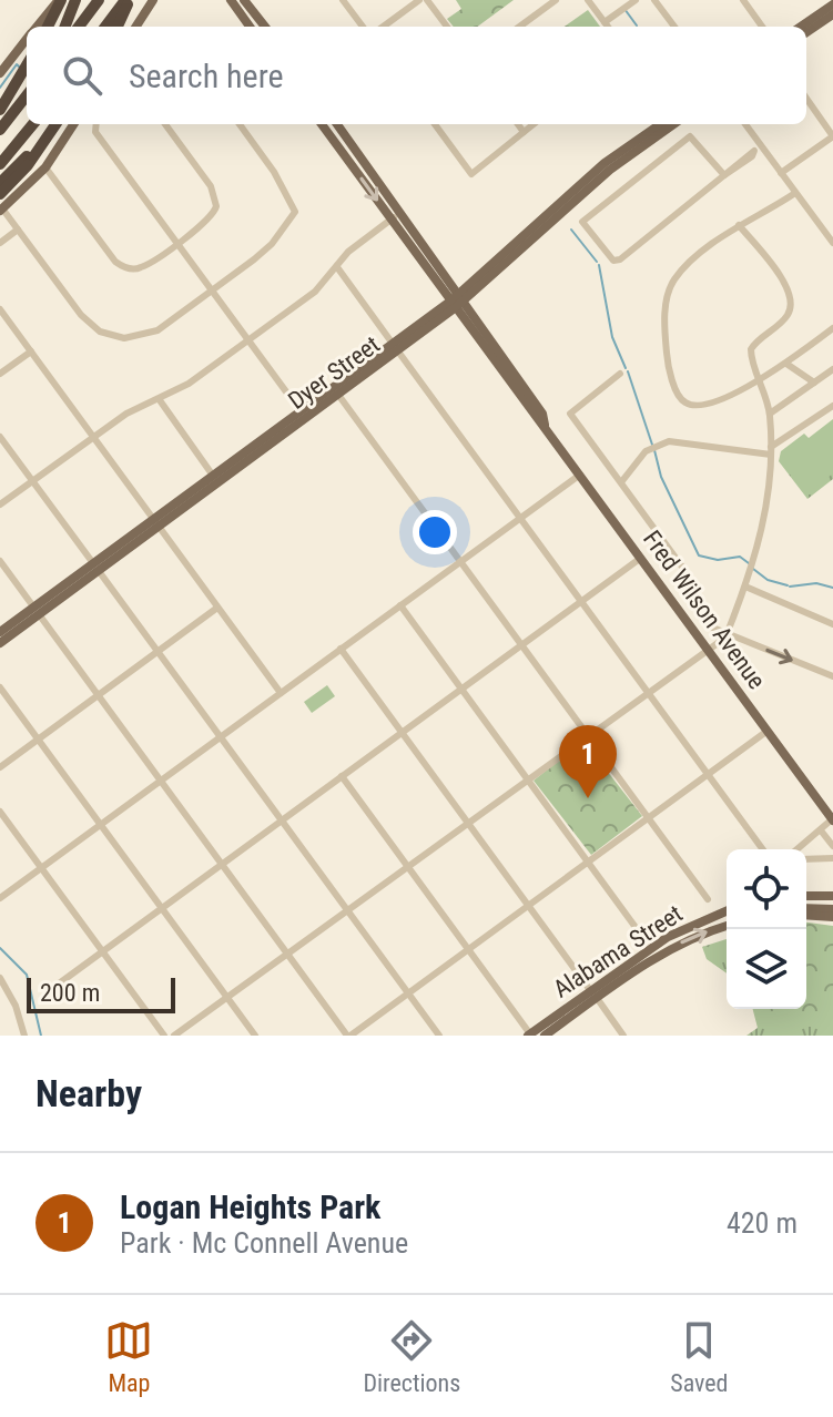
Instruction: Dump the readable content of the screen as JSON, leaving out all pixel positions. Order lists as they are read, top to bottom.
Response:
{
  "streets": {
    "main road": ["Dyer Street", "Fred Wilson Avenue", "Alabama Street"]
  },
  "crossings": [
    ["Dyer Street", "Fred Wilson Avenue"]
  ],
  "scale_bar": "200 m",
  "page": {
    "search": "Search here",
    "pins": "1",
    "scale": "200 m",
    "heading": "Nearby",
    "list": [
      {
        "mark": "1",
        "name": "Logan Heights Park",
        "note": "Park · Mc Connell Avenue",
        "value": "420 m"
      }
    ],
    "nav": ["Map", "Directions", "Saved"]
  }
}
